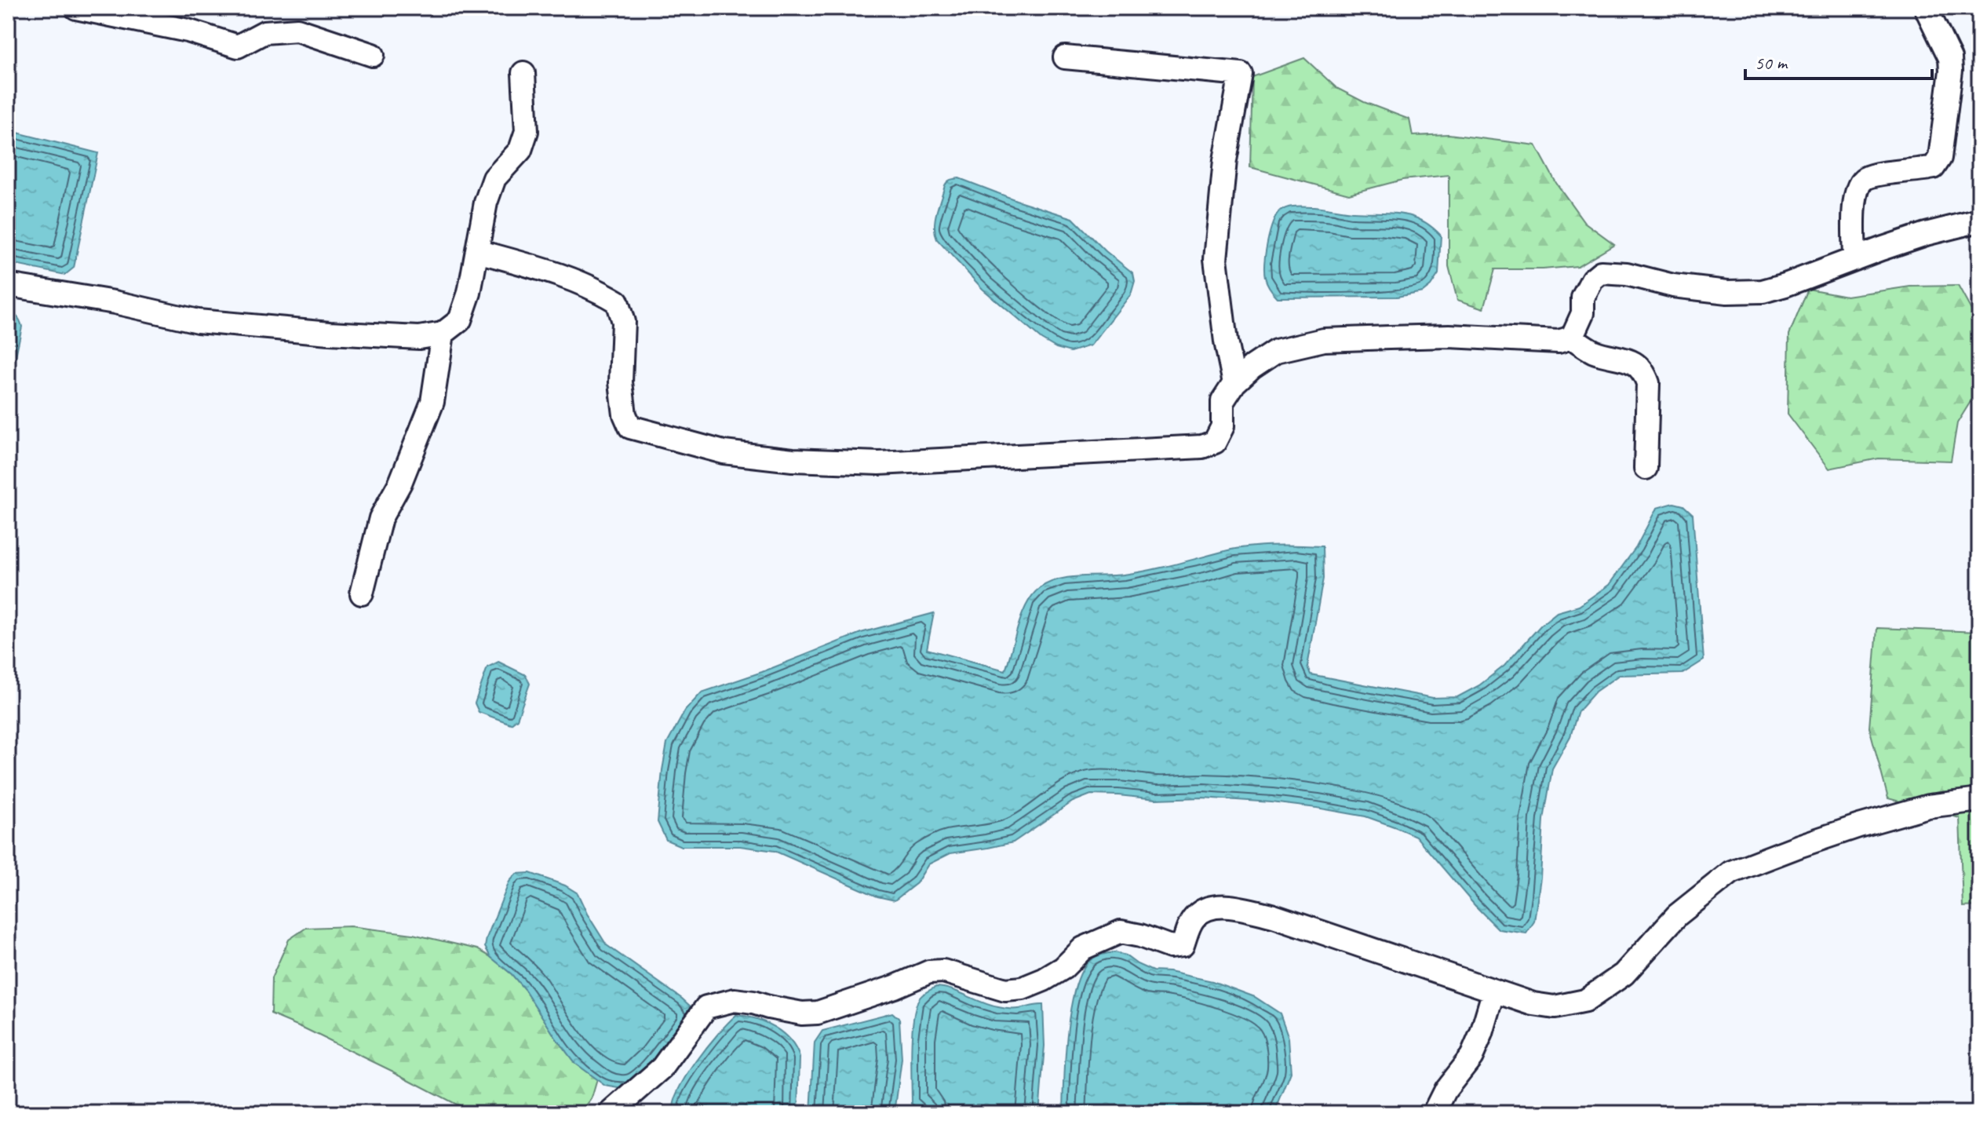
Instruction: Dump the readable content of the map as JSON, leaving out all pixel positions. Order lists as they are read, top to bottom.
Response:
{
  "scale_bar": "50 m"
}
